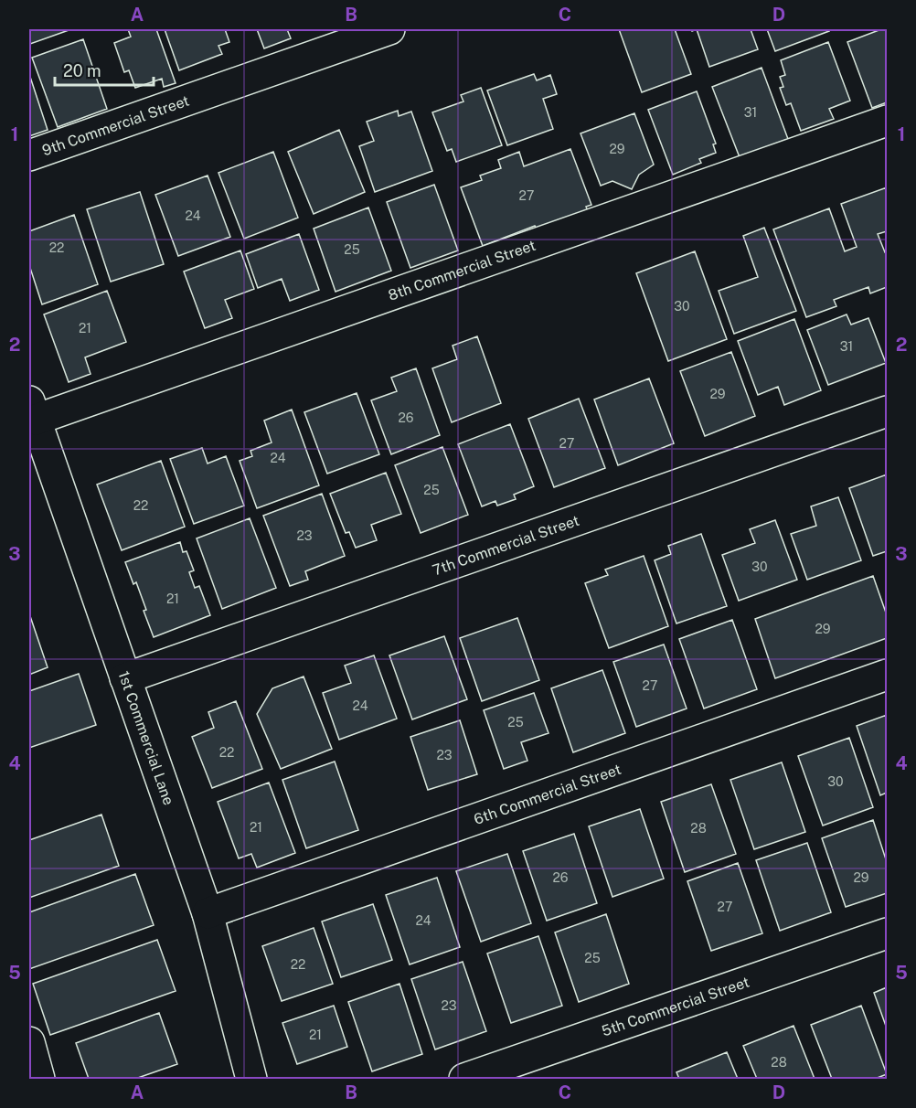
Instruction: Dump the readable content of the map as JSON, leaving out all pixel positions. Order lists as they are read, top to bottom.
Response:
{
  "streets": {
    "street": [
      "9th Commercial Street",
      "8th Commercial Street",
      "7th Commercial Street",
      "1st Commercial Lane",
      "6th Commercial Street",
      "5th Commercial Street"
    ]
  },
  "crossings": [
    ["8th Commercial Street", "1st Commercial Lane"],
    ["7th Commercial Street", "1st Commercial Lane"],
    ["1st Commercial Lane", "6th Commercial Street"]
  ],
  "house_numbers": [
    "31",
    "29",
    "27",
    "24",
    "22",
    "25",
    "30",
    "21",
    "31",
    "29",
    "26",
    "27",
    "24",
    "25",
    "22",
    "23",
    "30",
    "21",
    "29",
    "27",
    "24",
    "25",
    "22",
    "23",
    "30",
    "21",
    "28",
    "26",
    "29",
    "27",
    "24",
    "25",
    "22",
    "23",
    "21",
    "28"
  ],
  "scale_bar": "20 m",
  "grid": {
    "columns": [
      "A",
      "B",
      "C",
      "D"
    ],
    "rows": [
      "1",
      "2",
      "3",
      "4",
      "5"
    ]
  }
}
